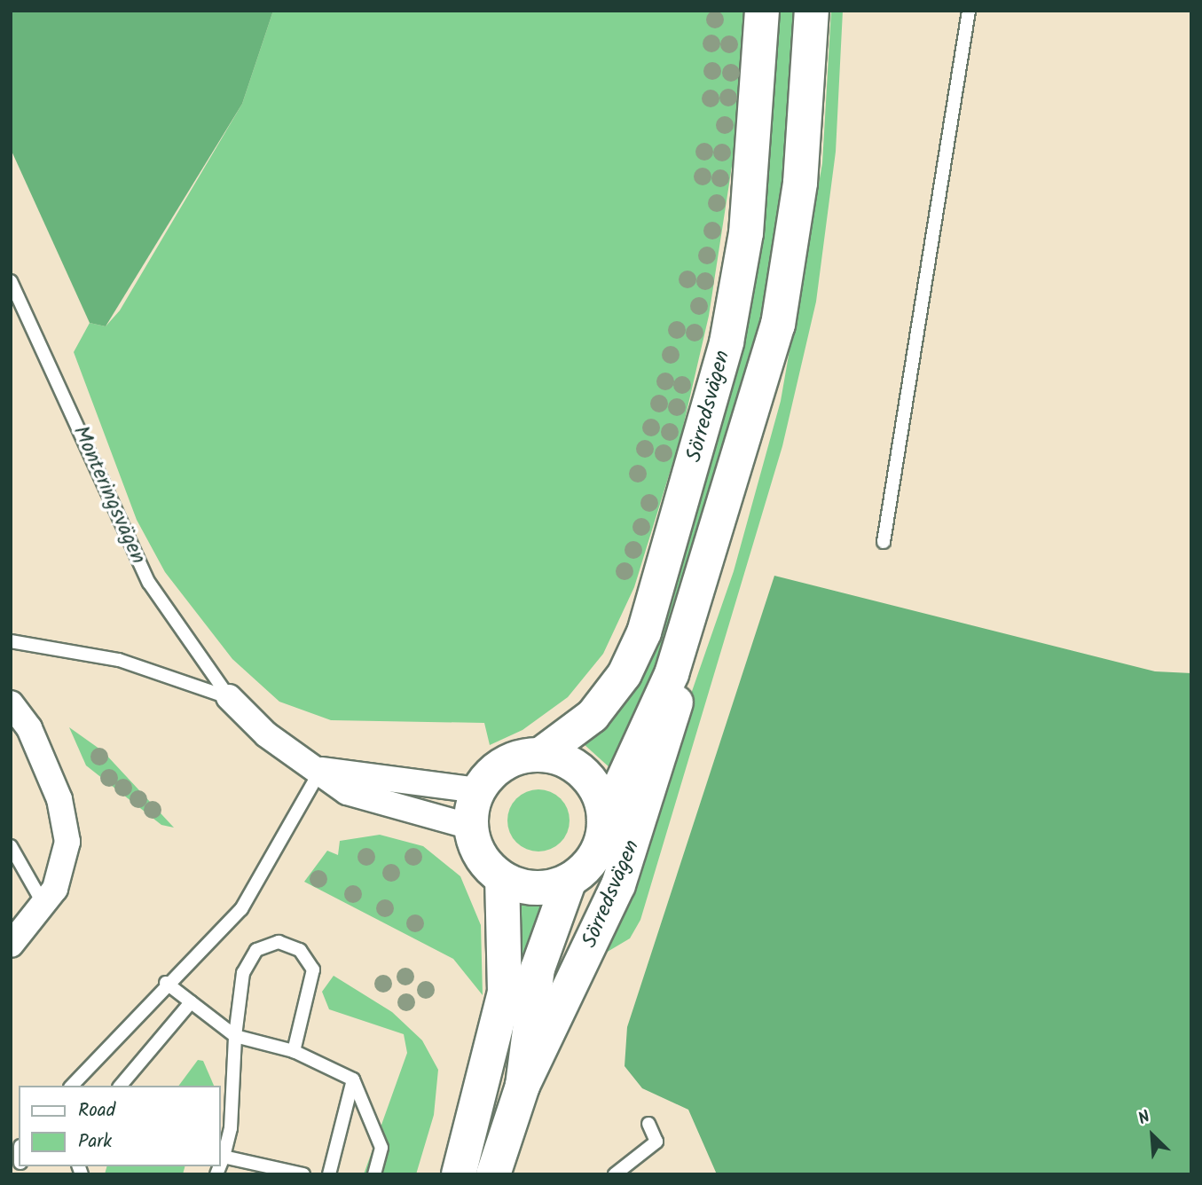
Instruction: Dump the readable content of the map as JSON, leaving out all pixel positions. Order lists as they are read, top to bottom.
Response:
{
  "streets": {
    "street": ["Sörredsvägen", "Monteringsvägen"]
  },
  "crossings": [
    ["Sörredsvägen", "Monteringsvägen"]
  ],
  "legend": ["Road", "Park"],
  "north": "top left"
}
